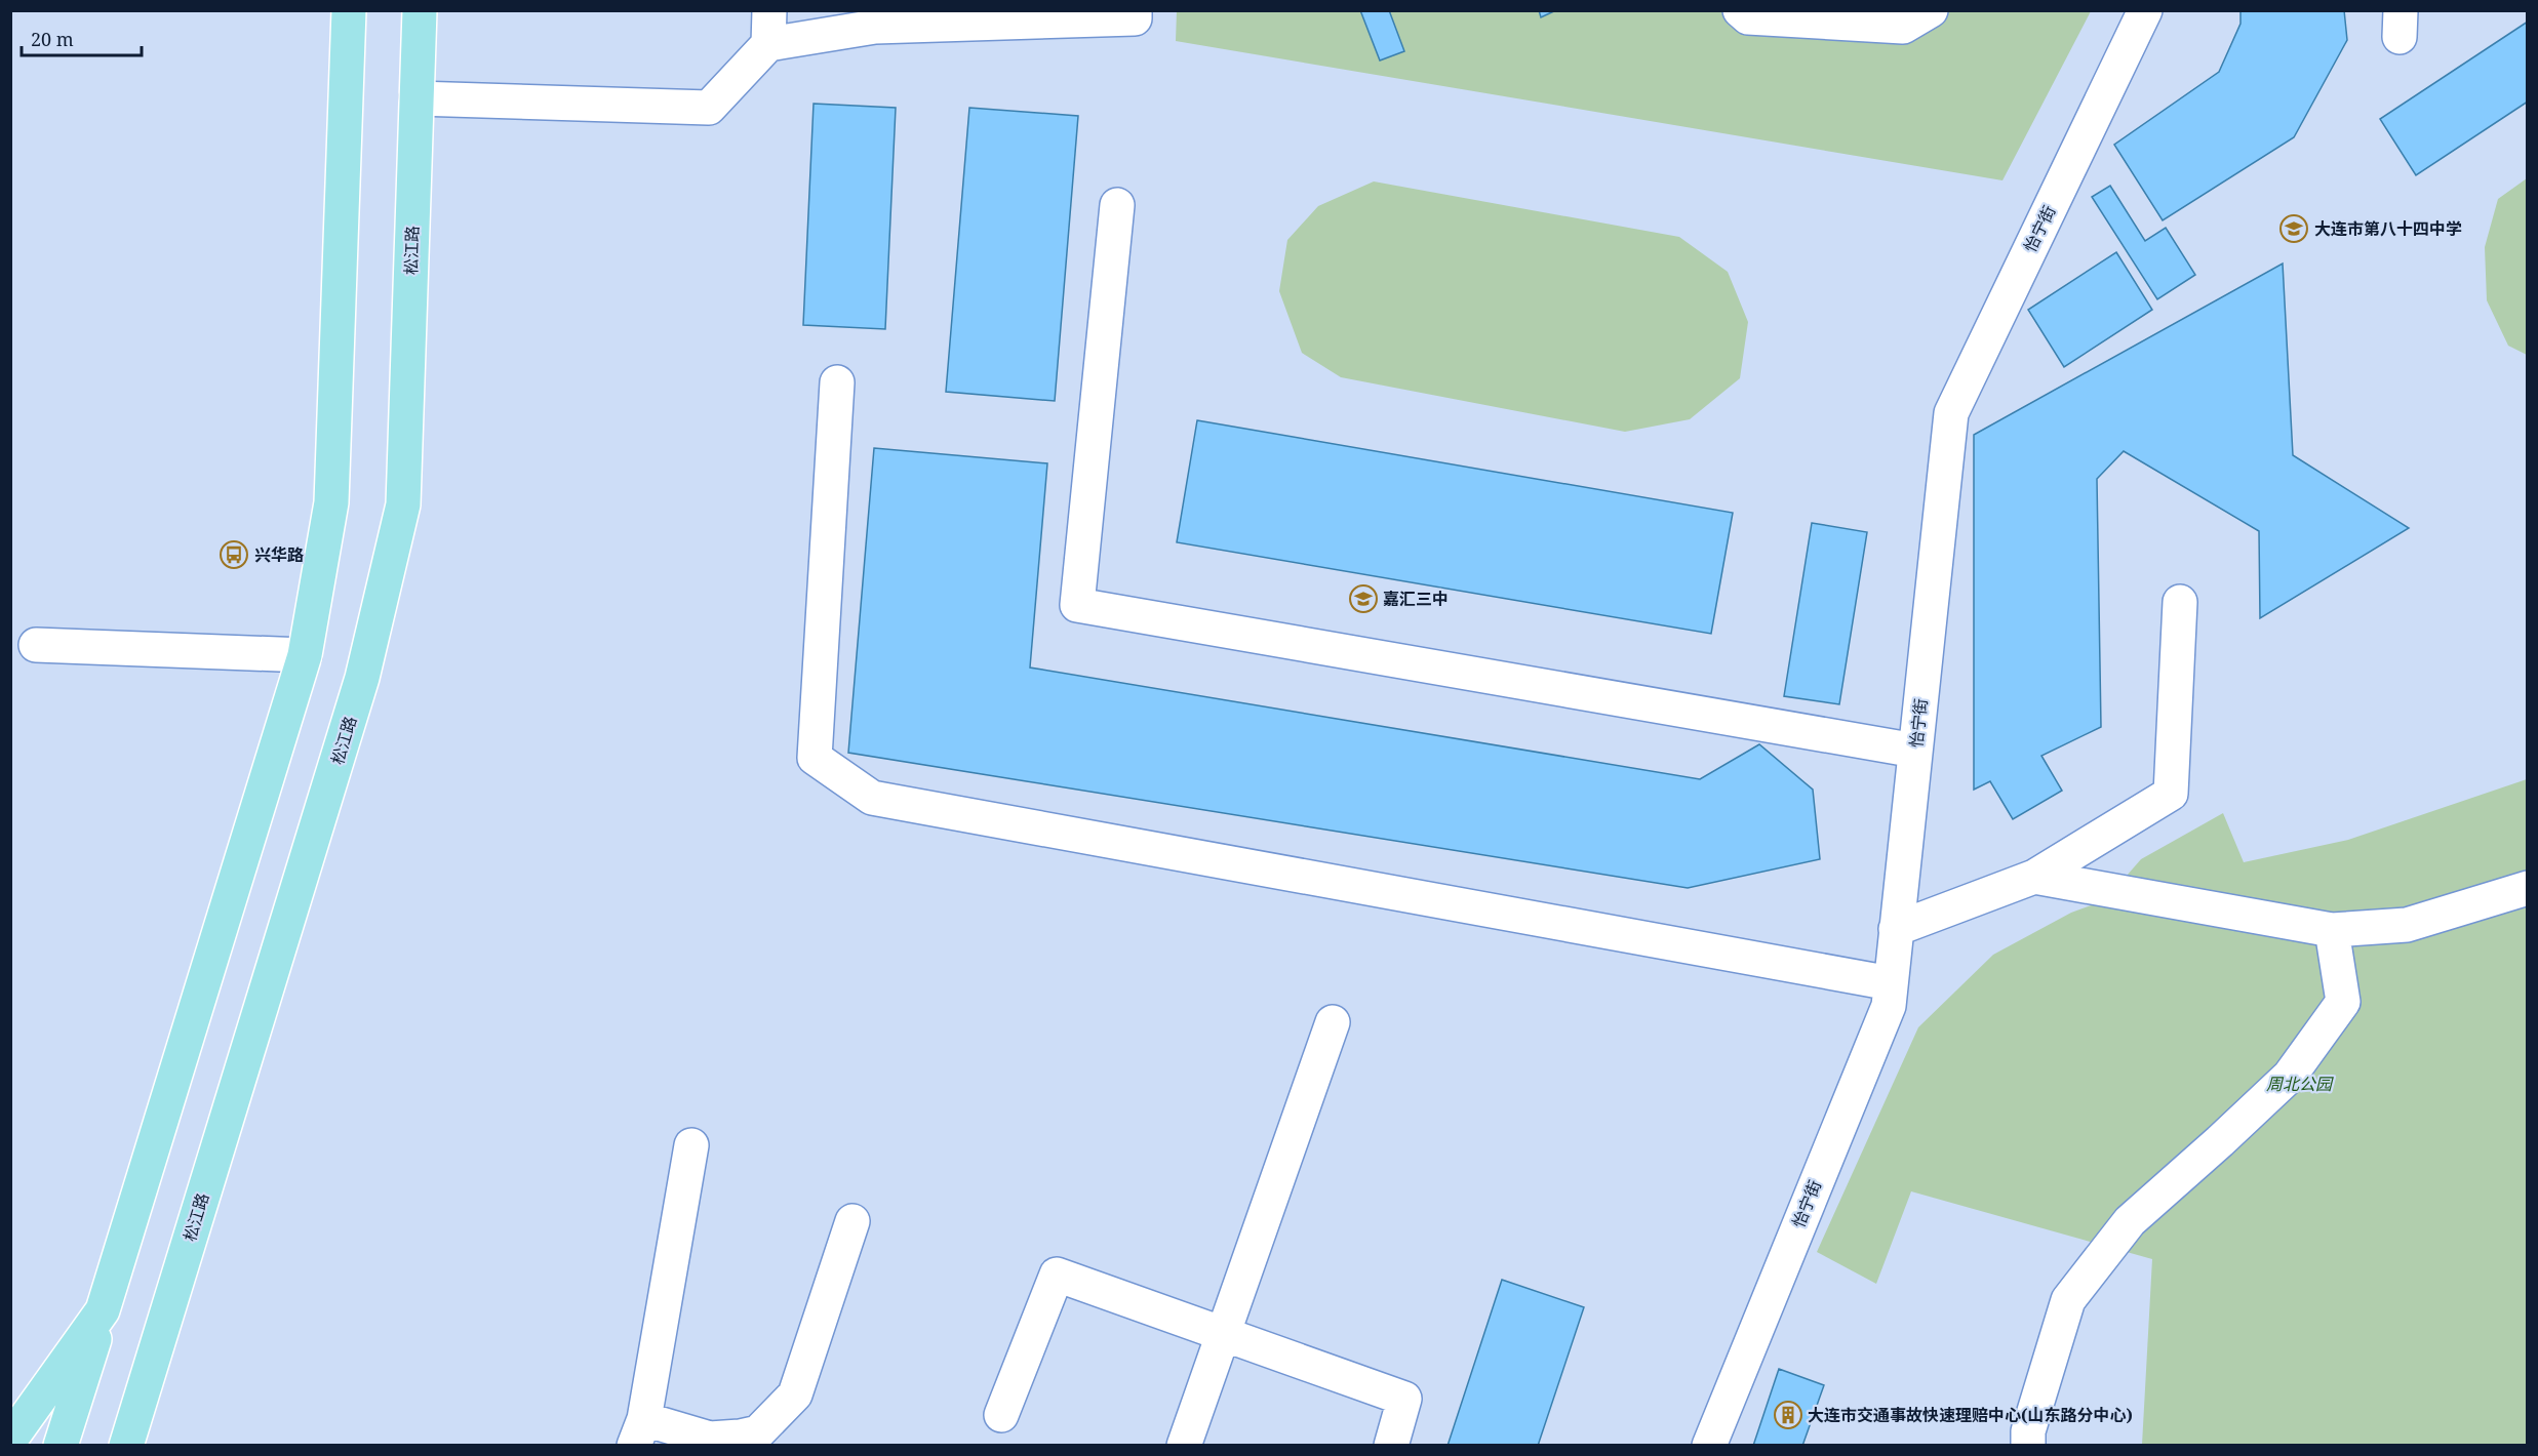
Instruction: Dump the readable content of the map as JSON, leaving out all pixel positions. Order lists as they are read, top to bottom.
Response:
{
  "streets": {
    "main road": ["松江路"],
    "street": ["怡宁街"]
  },
  "parks": ["周北公园"],
  "places": {
    "school or university": ["大连市第八十四中学", "嘉汇三中"],
    "bus stop": ["兴华路"],
    "building": ["大连市交通事故快速理赔中心(山东路分中心)"]
  },
  "scale_bar": "20 m"
}
